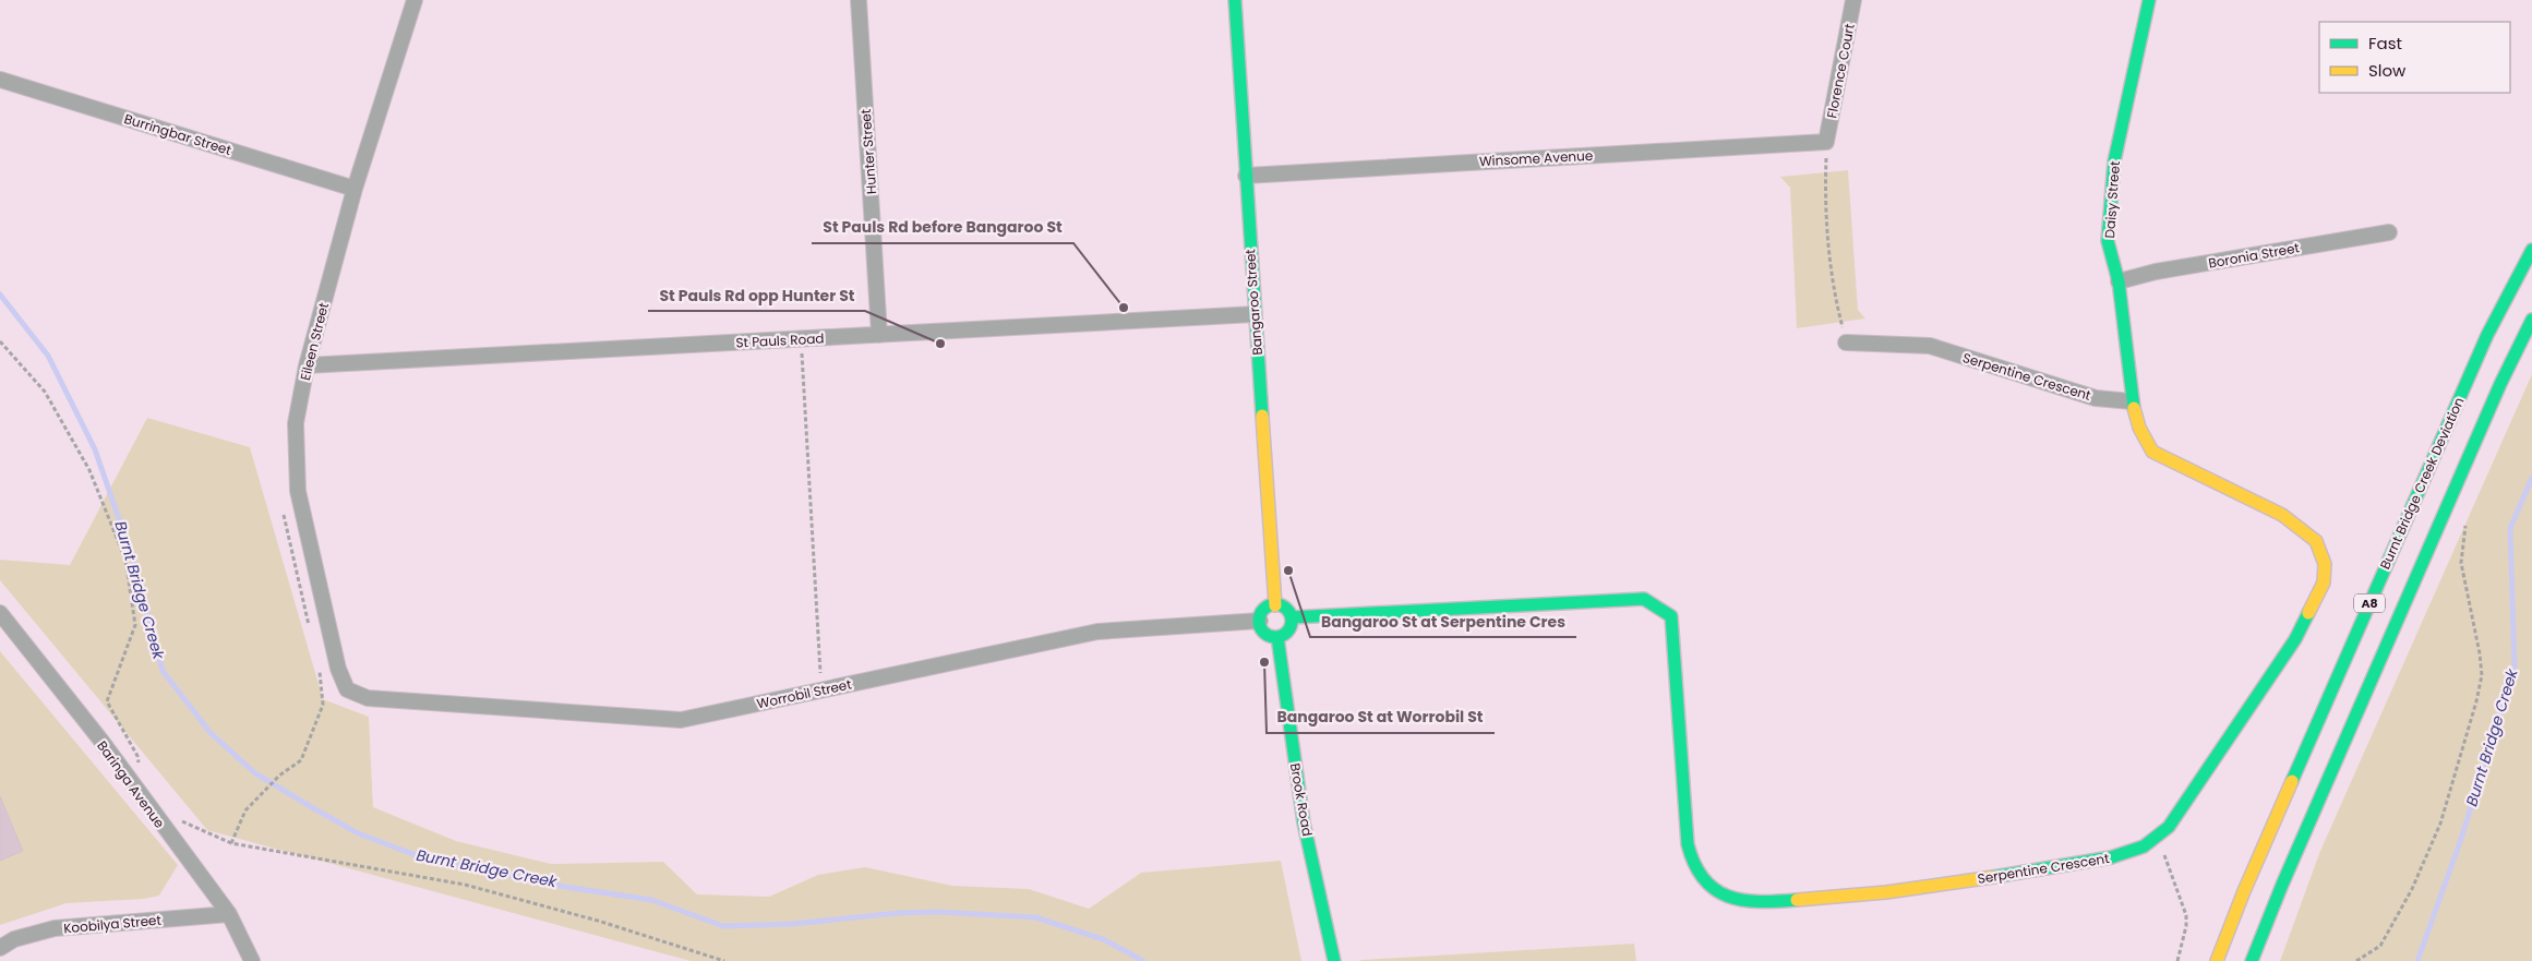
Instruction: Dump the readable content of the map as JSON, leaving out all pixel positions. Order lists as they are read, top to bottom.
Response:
{
  "streets": {
    "main road": [
      "Daisy Street",
      "Bangaroo Street",
      "Serpentine Crescent",
      "Burnt Bridge Creek Deviation",
      "A8",
      "Brook Road"
    ],
    "street": [
      "Florence Court",
      "Burringbar Street",
      "Hunter Street",
      "Winsome Avenue",
      "Boronia Street",
      "St Pauls Road",
      "Eileen Street",
      "Worrobil Street",
      "Baringa Avenue",
      "Koobilya Street"
    ]
  },
  "crossings": [
    ["Florence Court", "Winsome Avenue"],
    ["Burringbar Street", "Eileen Street"],
    ["Hunter Street", "St Pauls Road"],
    ["Winsome Avenue", "Bangaroo Street"],
    ["Daisy Street", "Boronia Street"],
    ["Daisy Street", "Serpentine Crescent"],
    ["Bangaroo Street", "St Pauls Road"],
    ["Bangaroo Street", "Serpentine Crescent"],
    ["Bangaroo Street", "Worrobil Street"],
    ["Bangaroo Street", "Brook Road"],
    ["St Pauls Road", "Eileen Street"],
    ["Eileen Street", "Worrobil Street"],
    ["Serpentine Crescent", "Worrobil Street"],
    ["Serpentine Crescent", "Brook Road"],
    ["Worrobil Street", "Brook Road"],
    ["Baringa Avenue", "Koobilya Street"]
  ],
  "water": ["Burnt Bridge Creek"],
  "places": [
    "St Pauls Rd before Bangaroo St",
    "St Pauls Rd opp Hunter St",
    "Bangaroo St at Serpentine Cres",
    "Bangaroo St at Worrobil St"
  ],
  "legend": ["Fast", "Slow"]
}
